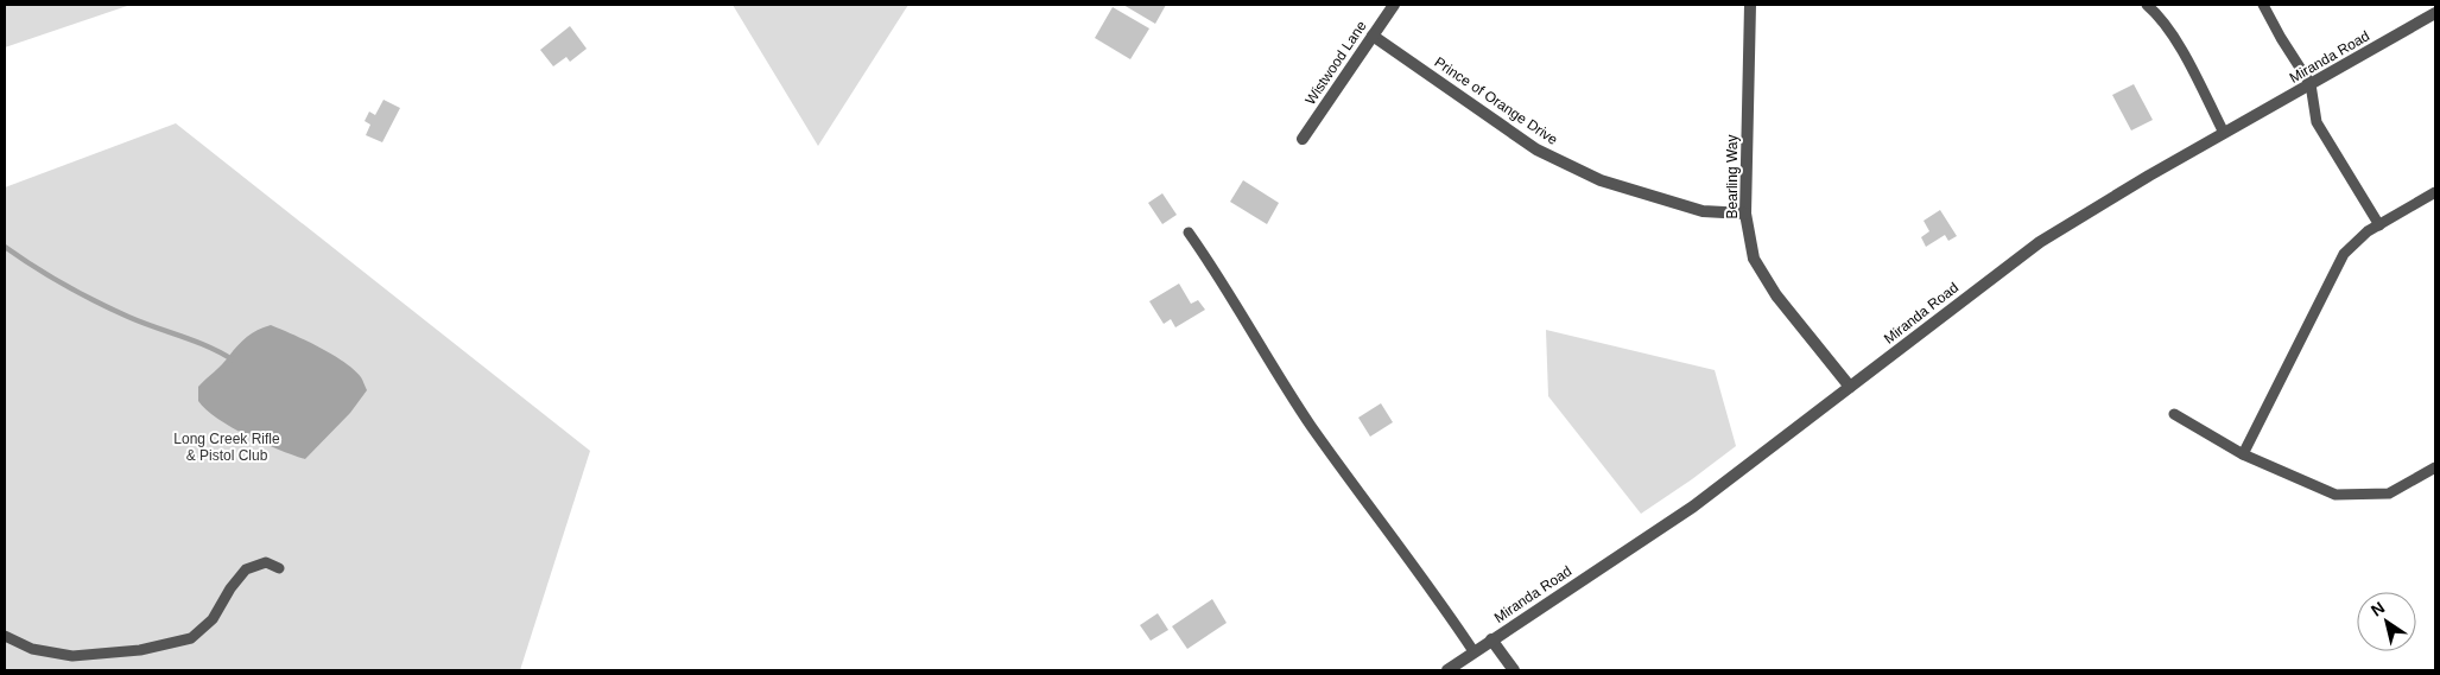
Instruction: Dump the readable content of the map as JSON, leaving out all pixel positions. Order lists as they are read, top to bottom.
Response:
{
  "streets": {
    "street": [
      "Miranda Road",
      "Wistwood Lane",
      "Prince of Orange Drive",
      "Bearling Way"
    ]
  },
  "crossings": [
    ["Miranda Road", "Bearling Way"],
    ["Wistwood Lane", "Prince of Orange Drive"],
    ["Prince of Orange Drive", "Bearling Way"]
  ],
  "parks": ["Long Creek Rifle & Pistol Club"],
  "north": "top left"
}
